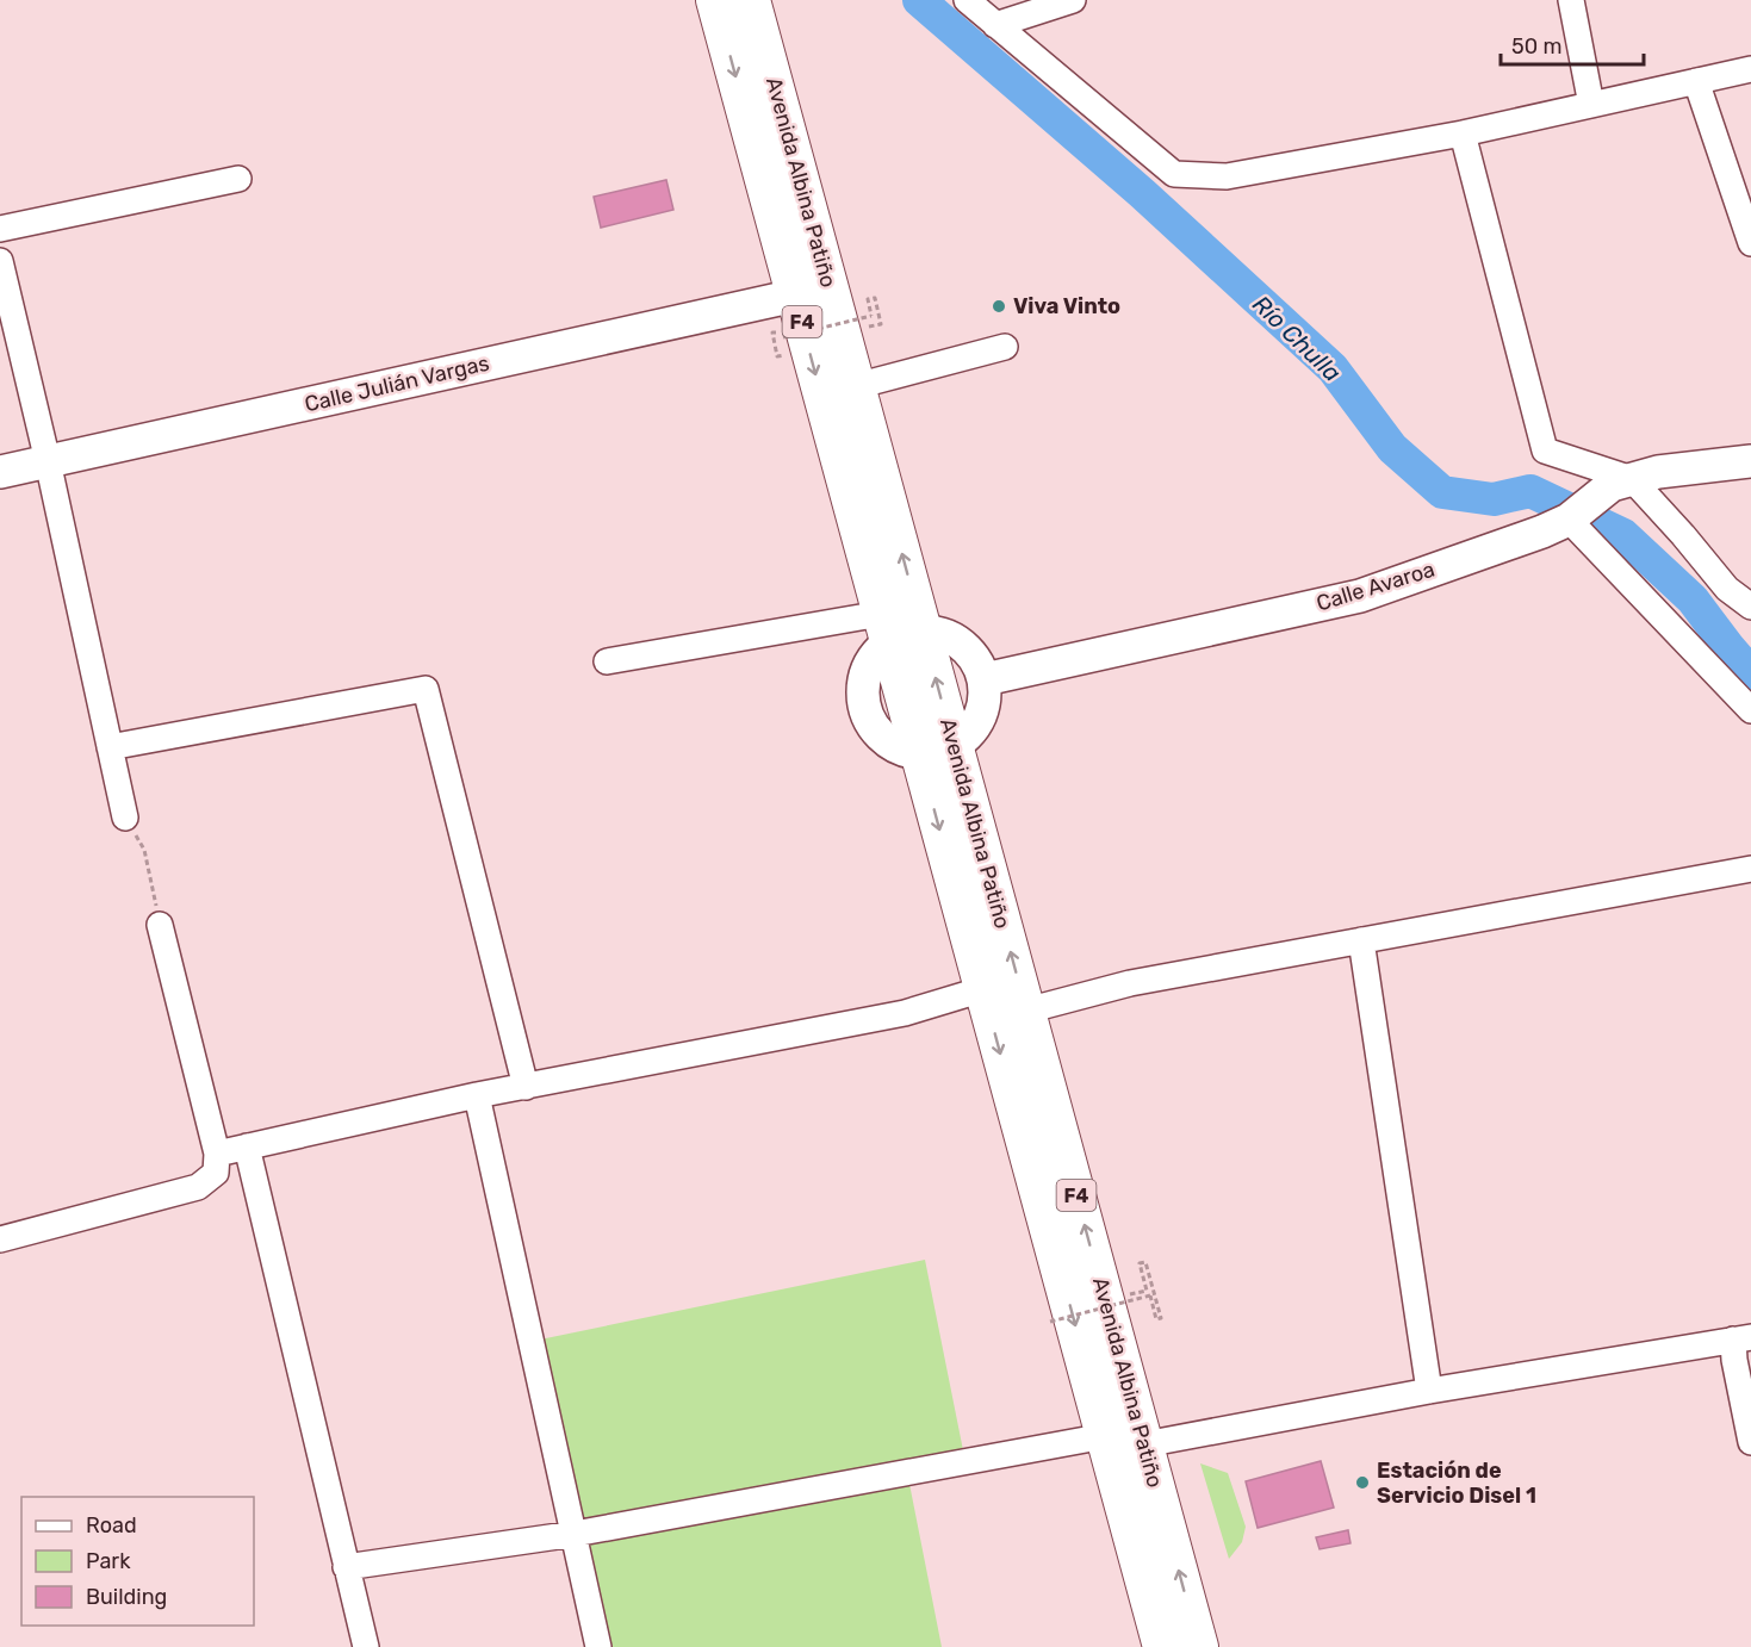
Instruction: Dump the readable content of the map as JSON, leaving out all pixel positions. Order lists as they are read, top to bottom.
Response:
{
  "streets": {
    "highway": ["Avenida Albina Patiño", "F4"],
    "main road": ["Calle Julián Vargas", "Calle Avaroa"]
  },
  "crossings": [
    ["Avenida Albina Patiño", "Calle Julián Vargas"]
  ],
  "water": ["Río Chulla"],
  "places": ["Viva Vinto", "Estación de Servicio Disel 1"],
  "legend": ["Road", "Park", "Building"],
  "scale_bar": "50 m"
}
